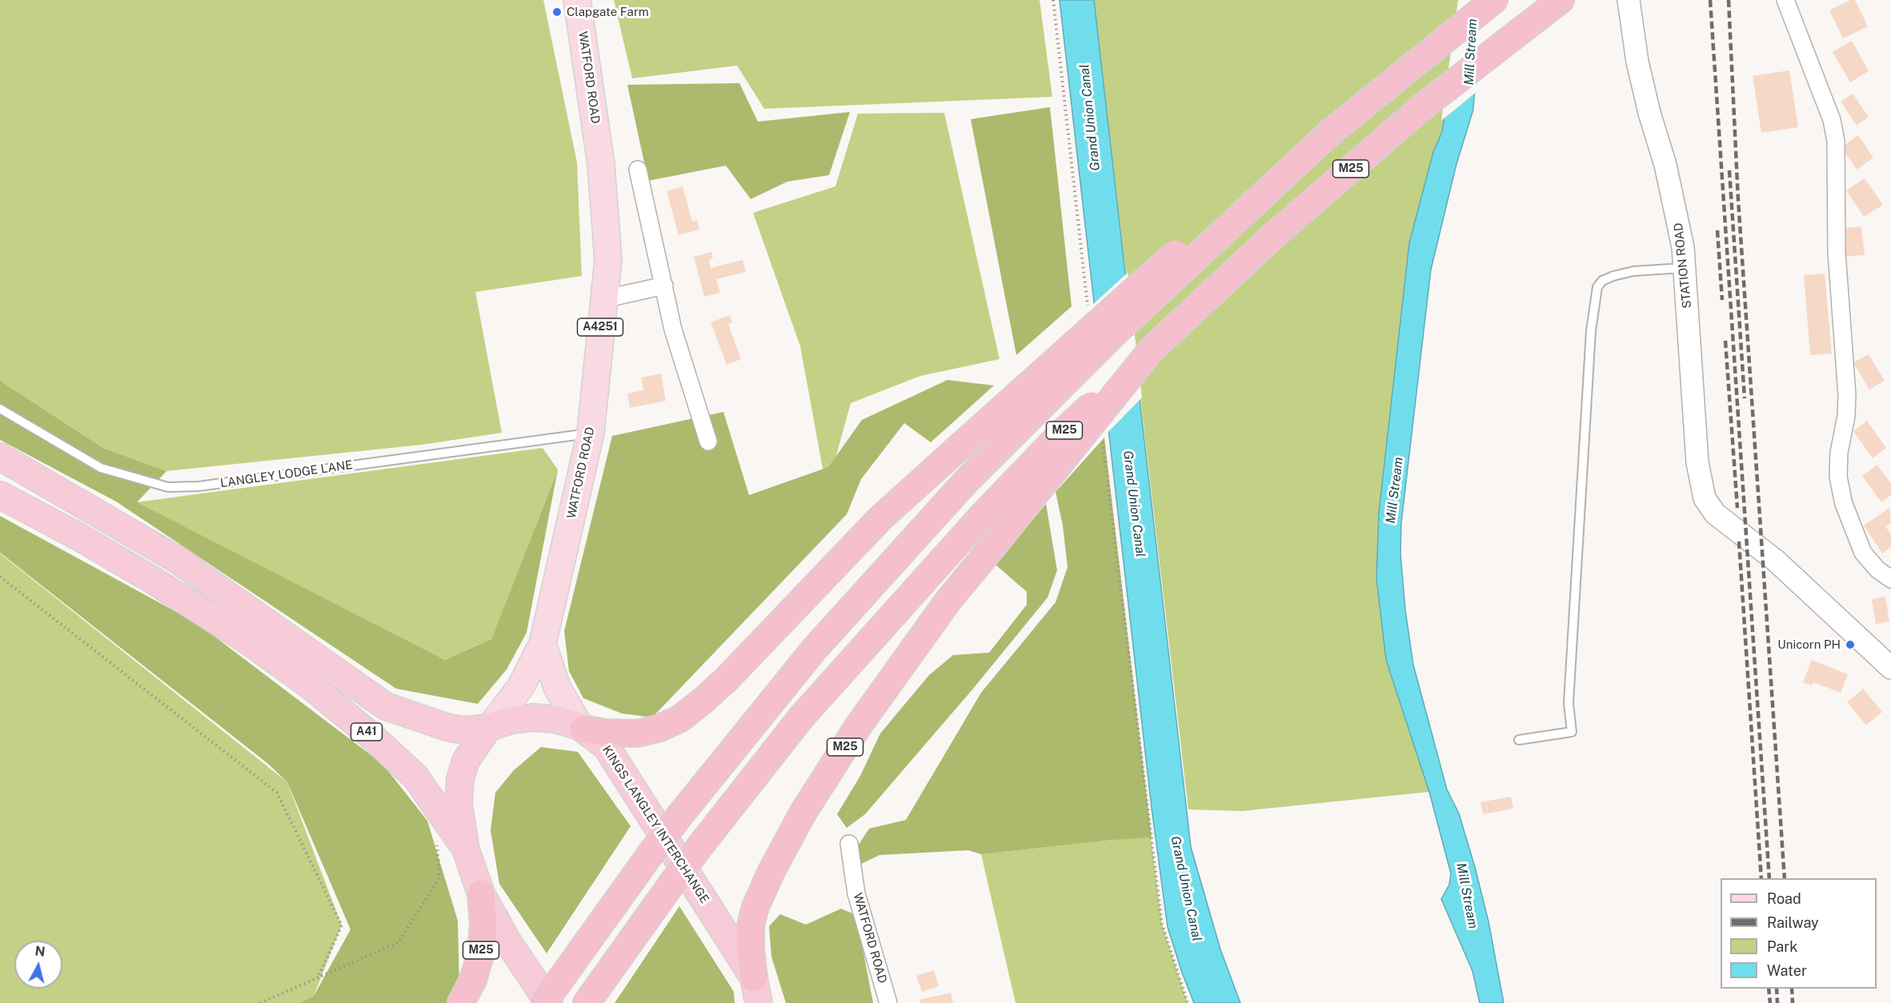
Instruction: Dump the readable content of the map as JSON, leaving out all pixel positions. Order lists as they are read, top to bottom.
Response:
{
  "streets": {
    "highway": ["M25", "A41", "KINGS LANGLEY INTERCHANGE"],
    "main road": ["WATFORD ROAD", "A4251"],
    "street": ["STATION ROAD"],
    "lane": ["LANGLEY LODGE LANE"]
  },
  "crossings": [
    ["WATFORD ROAD", "LANGLEY LODGE LANE"],
    ["WATFORD ROAD", "A41"],
    ["WATFORD ROAD", "KINGS LANGLEY INTERCHANGE"],
    ["M25", "KINGS LANGLEY INTERCHANGE"],
    ["A41", "KINGS LANGLEY INTERCHANGE"]
  ],
  "water": ["Mill Stream", "Grand Union Canal"],
  "places": ["Clapgate Farm", "Unicorn PH"],
  "legend": [
    "Road",
    "Railway",
    "Park",
    "Water"
  ],
  "north": "top"
}
